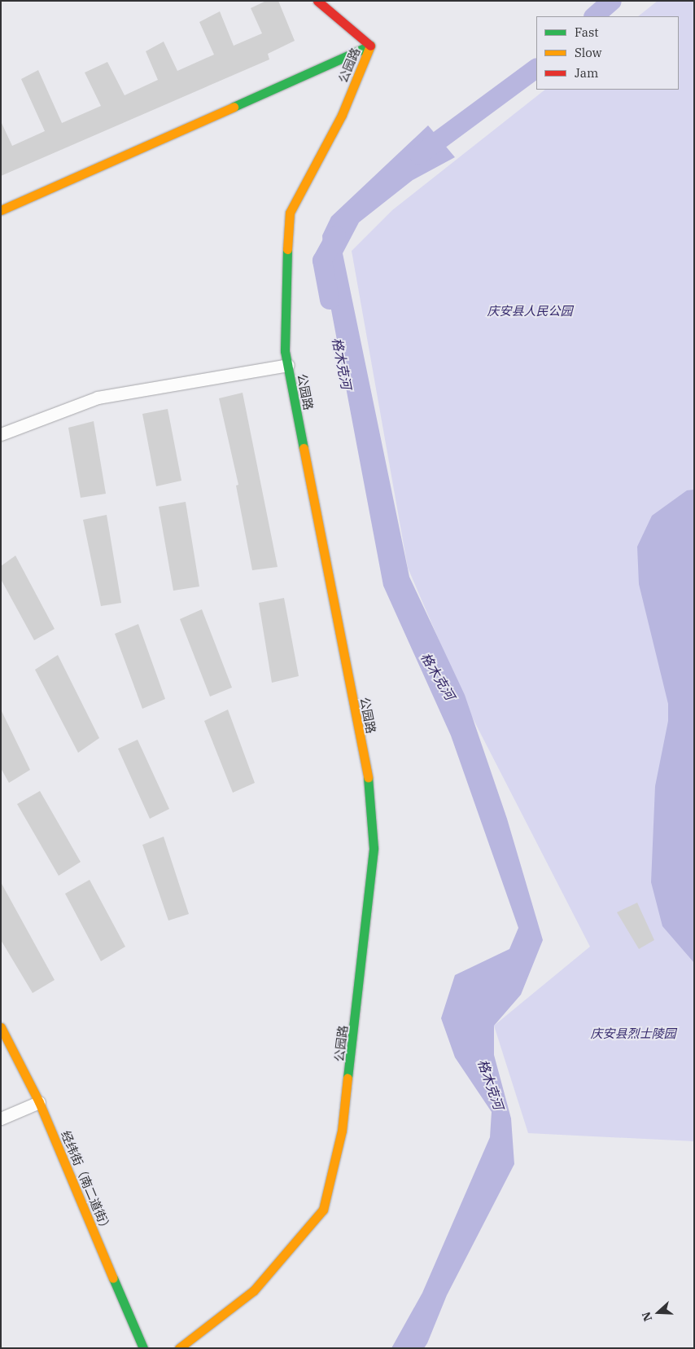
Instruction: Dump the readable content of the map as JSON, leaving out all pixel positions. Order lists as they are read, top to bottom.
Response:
{
  "streets": {
    "street": ["公园路", "经纬街（南二道街）"]
  },
  "water": ["格木克河"],
  "parks": ["庆安县人民公园", "庆安县烈士陵园"],
  "legend": ["Fast", "Slow", "Jam"],
  "north": "left"
}
